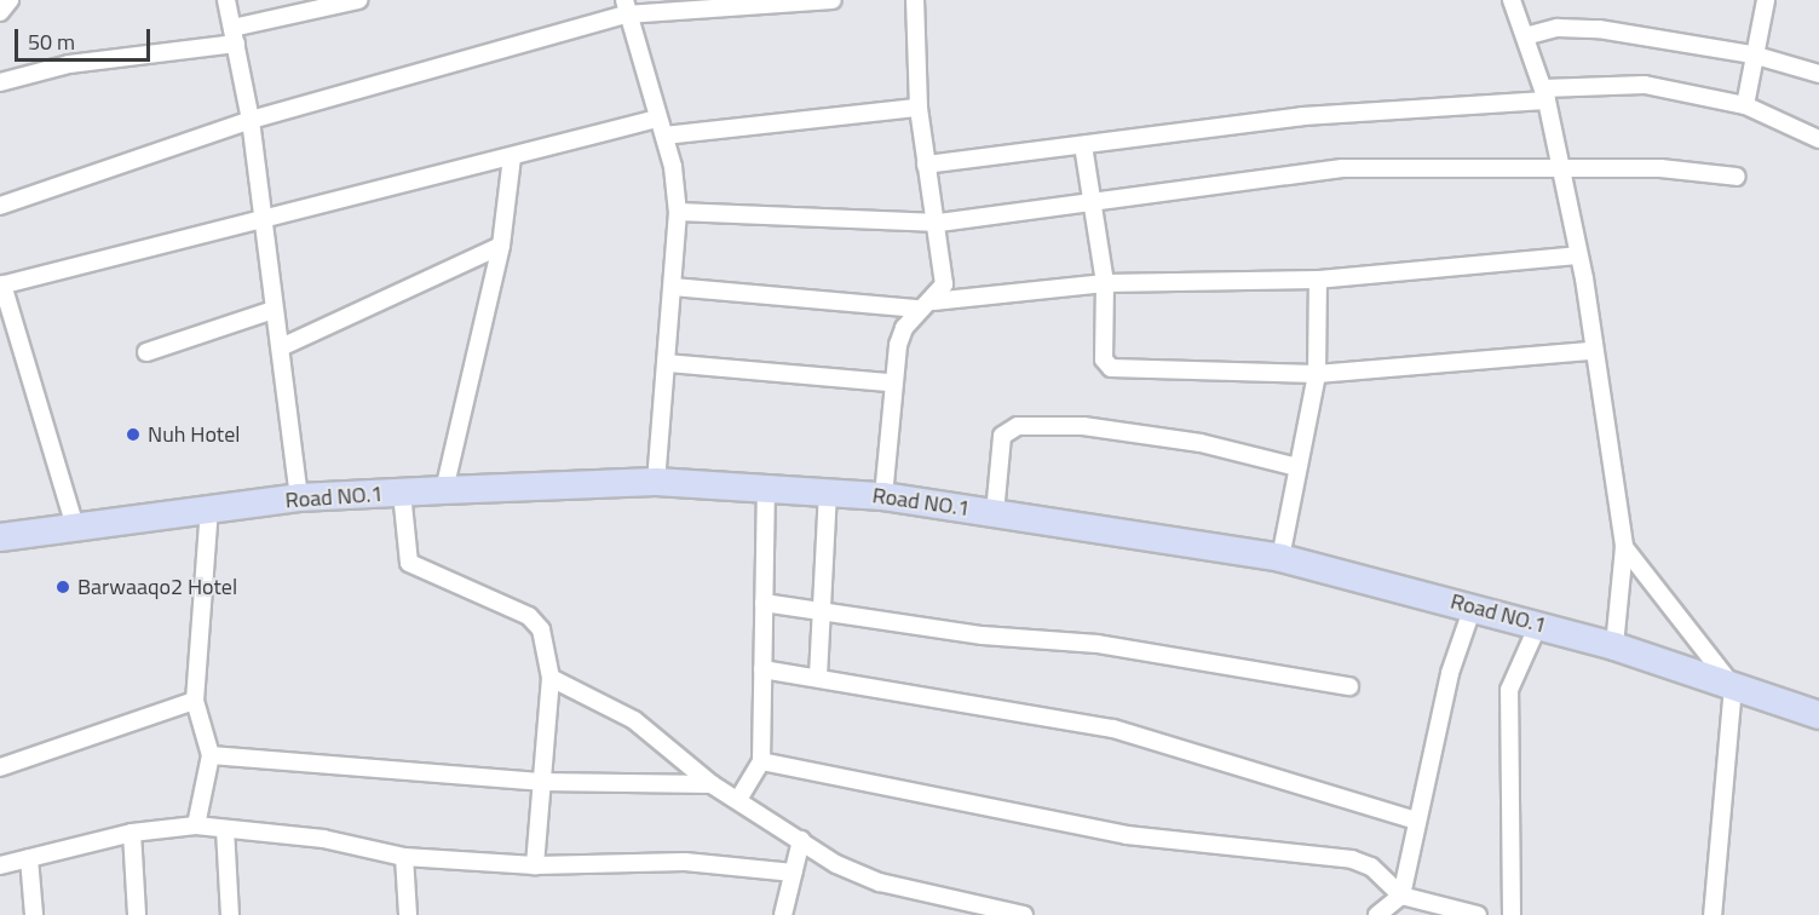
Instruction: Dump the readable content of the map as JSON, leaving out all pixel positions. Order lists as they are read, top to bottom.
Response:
{
  "streets": {
    "highway": ["Road NO.1"]
  },
  "places": ["Nuh Hotel", "Barwaaqo2 Hotel"],
  "scale_bar": "50 m"
}
